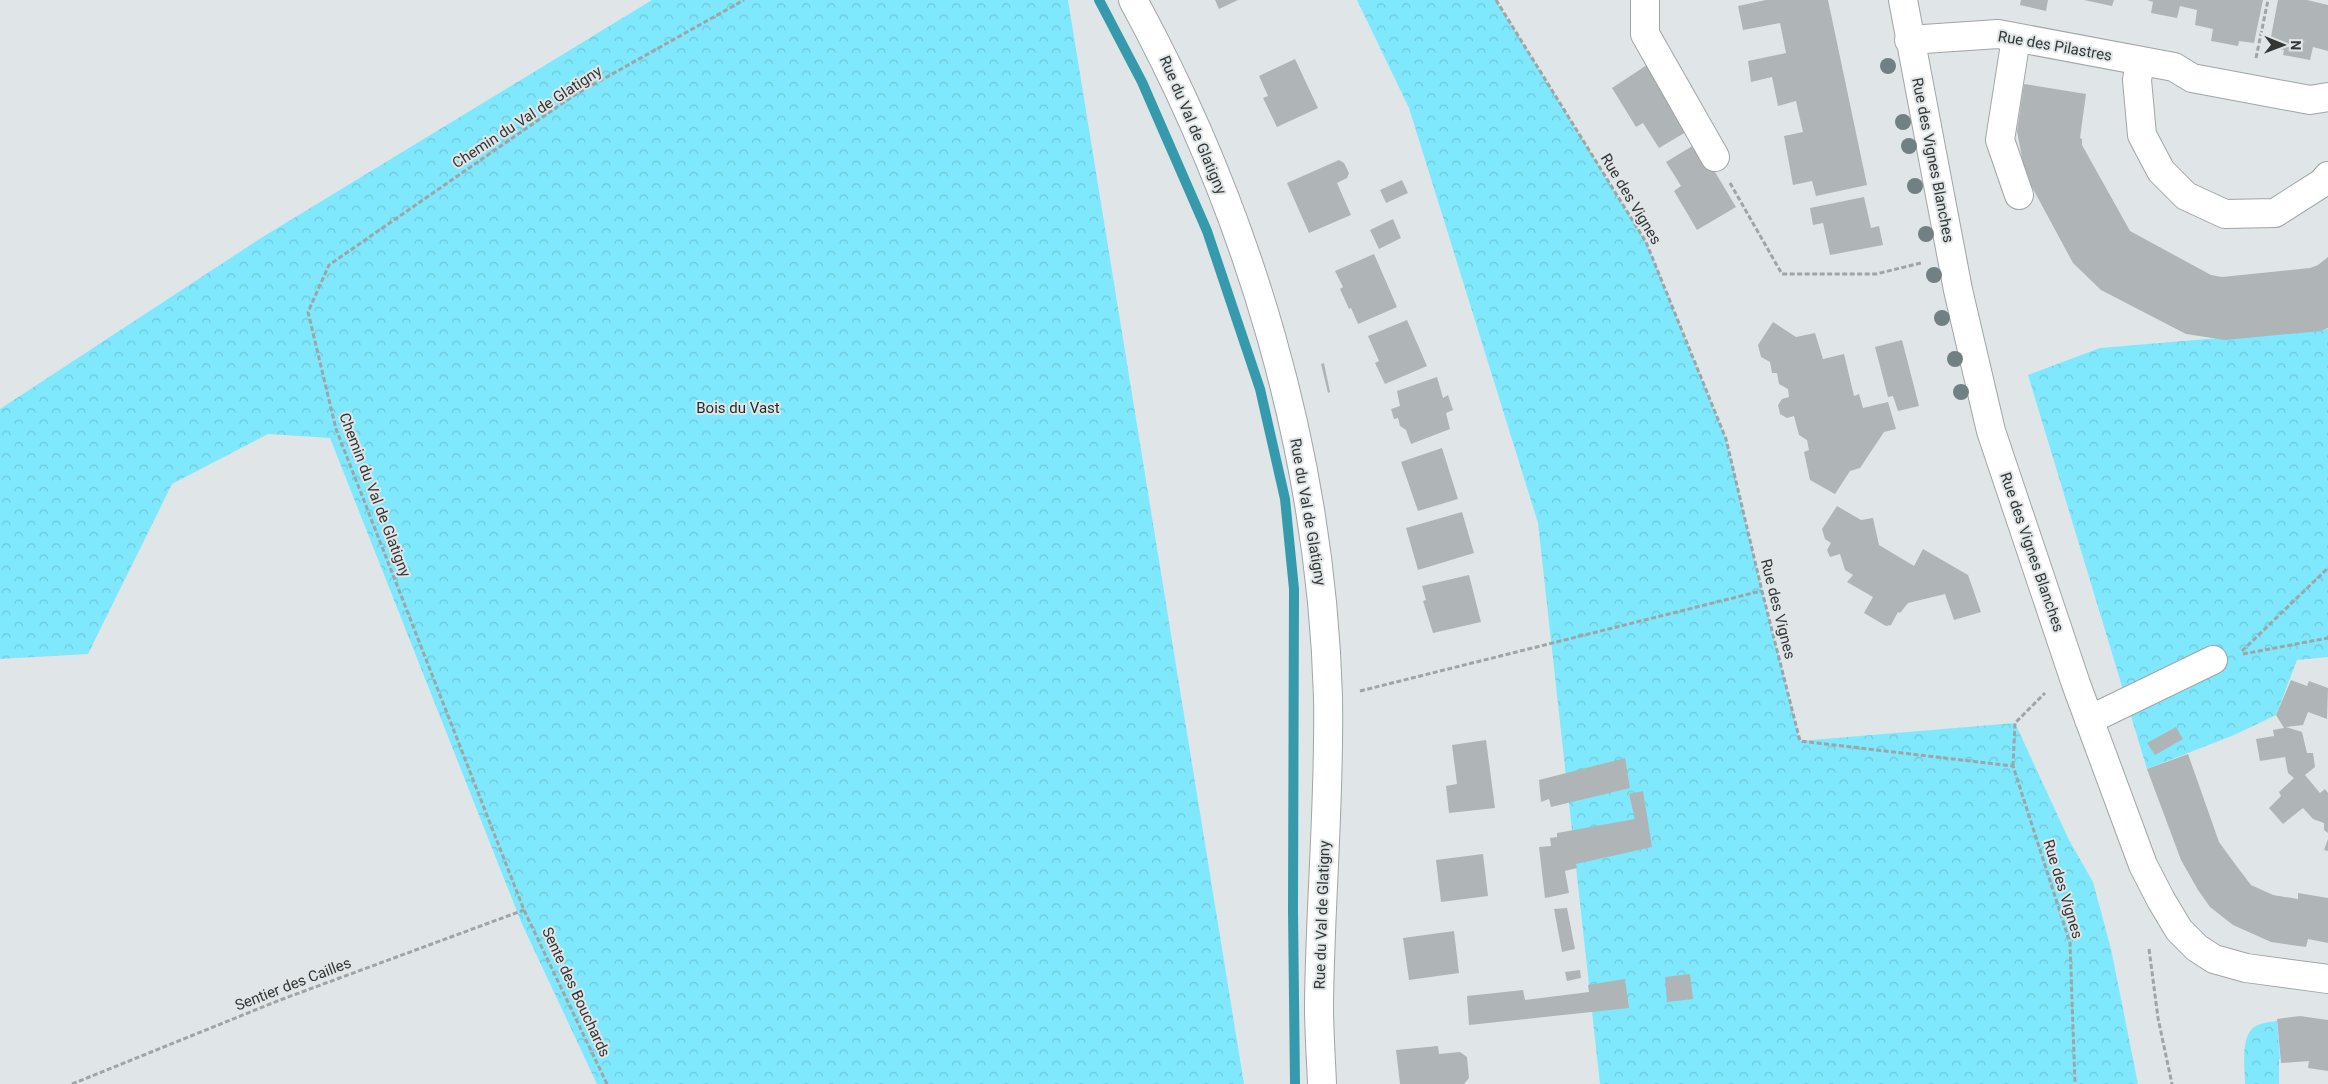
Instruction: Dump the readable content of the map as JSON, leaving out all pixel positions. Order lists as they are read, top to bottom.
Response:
{
  "streets": {
    "street": ["Rue des Pilastres", "Rue du Val de Glatigny", "Rue des Vignes Blanches"],
    "path": [
      "Chemin du Val de Glatigny",
      "Rue des Vignes",
      "Sentier des Cailles",
      "Sente des Bouchards"
    ]
  },
  "crossings": [
    ["Rue des Pilastres", "Rue des Vignes Blanches"],
    ["Chemin du Val de Glatigny", "Sentier des Cailles"],
    ["Chemin du Val de Glatigny", "Sente des Bouchards"],
    ["Sentier des Cailles", "Sente des Bouchards"]
  ],
  "parks": ["Bois du Vast"],
  "north": "right"
}
